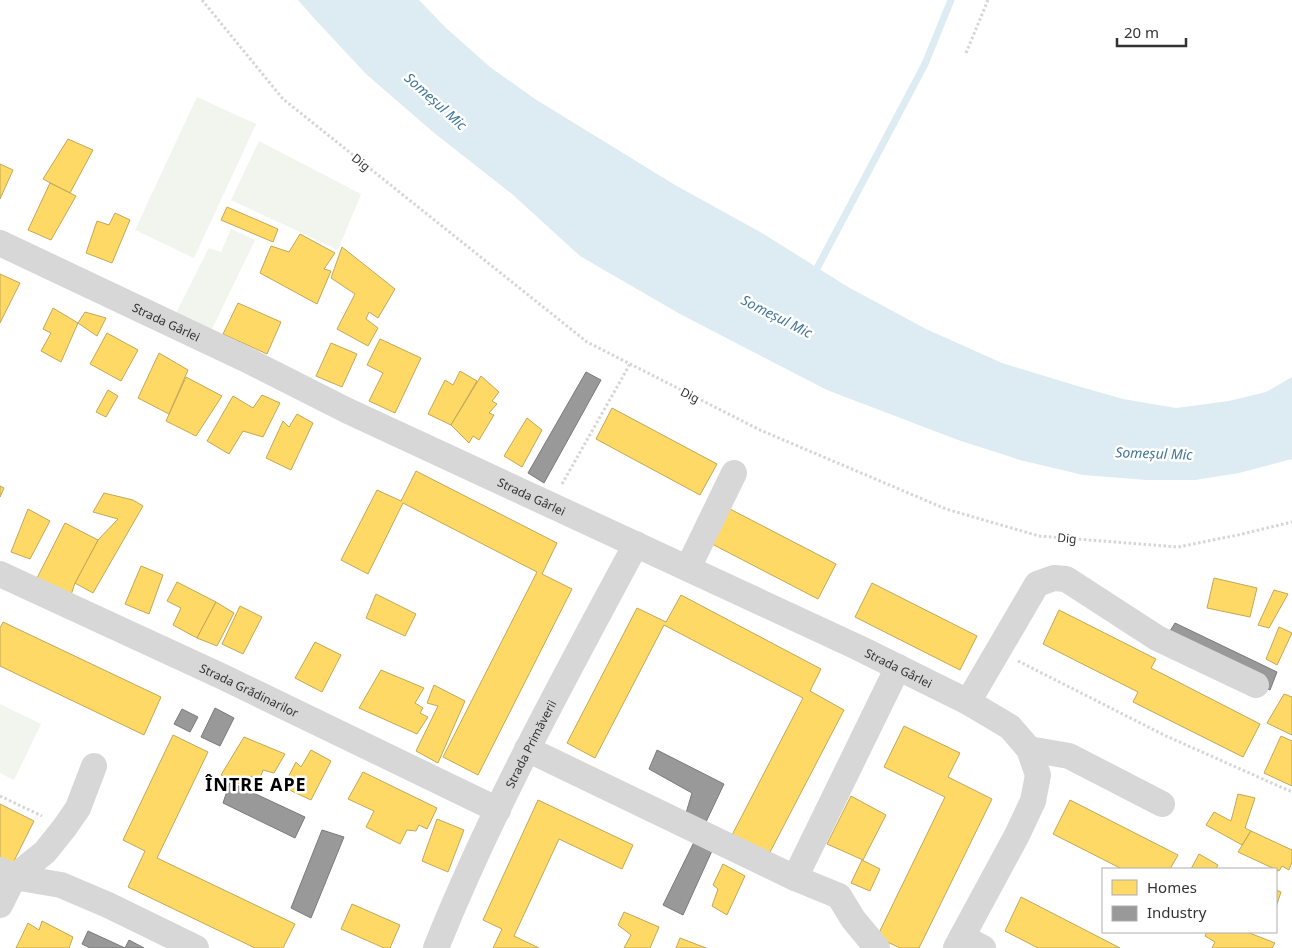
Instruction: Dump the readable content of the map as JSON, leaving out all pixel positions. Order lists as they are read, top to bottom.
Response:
{
  "streets": {
    "street": ["Strada Gârlei", "Strada Grădinarilor", "Strada Primăverii"],
    "path": ["Dig"]
  },
  "crossings": [
    ["Strada Gârlei", "Strada Primăverii"],
    ["Strada Grădinarilor", "Strada Primăverii"]
  ],
  "districts": ["ÎNTRE APE"],
  "water": ["Someșul Mic"],
  "legend": ["Homes", "Industry"],
  "scale_bar": "20 m"
}
